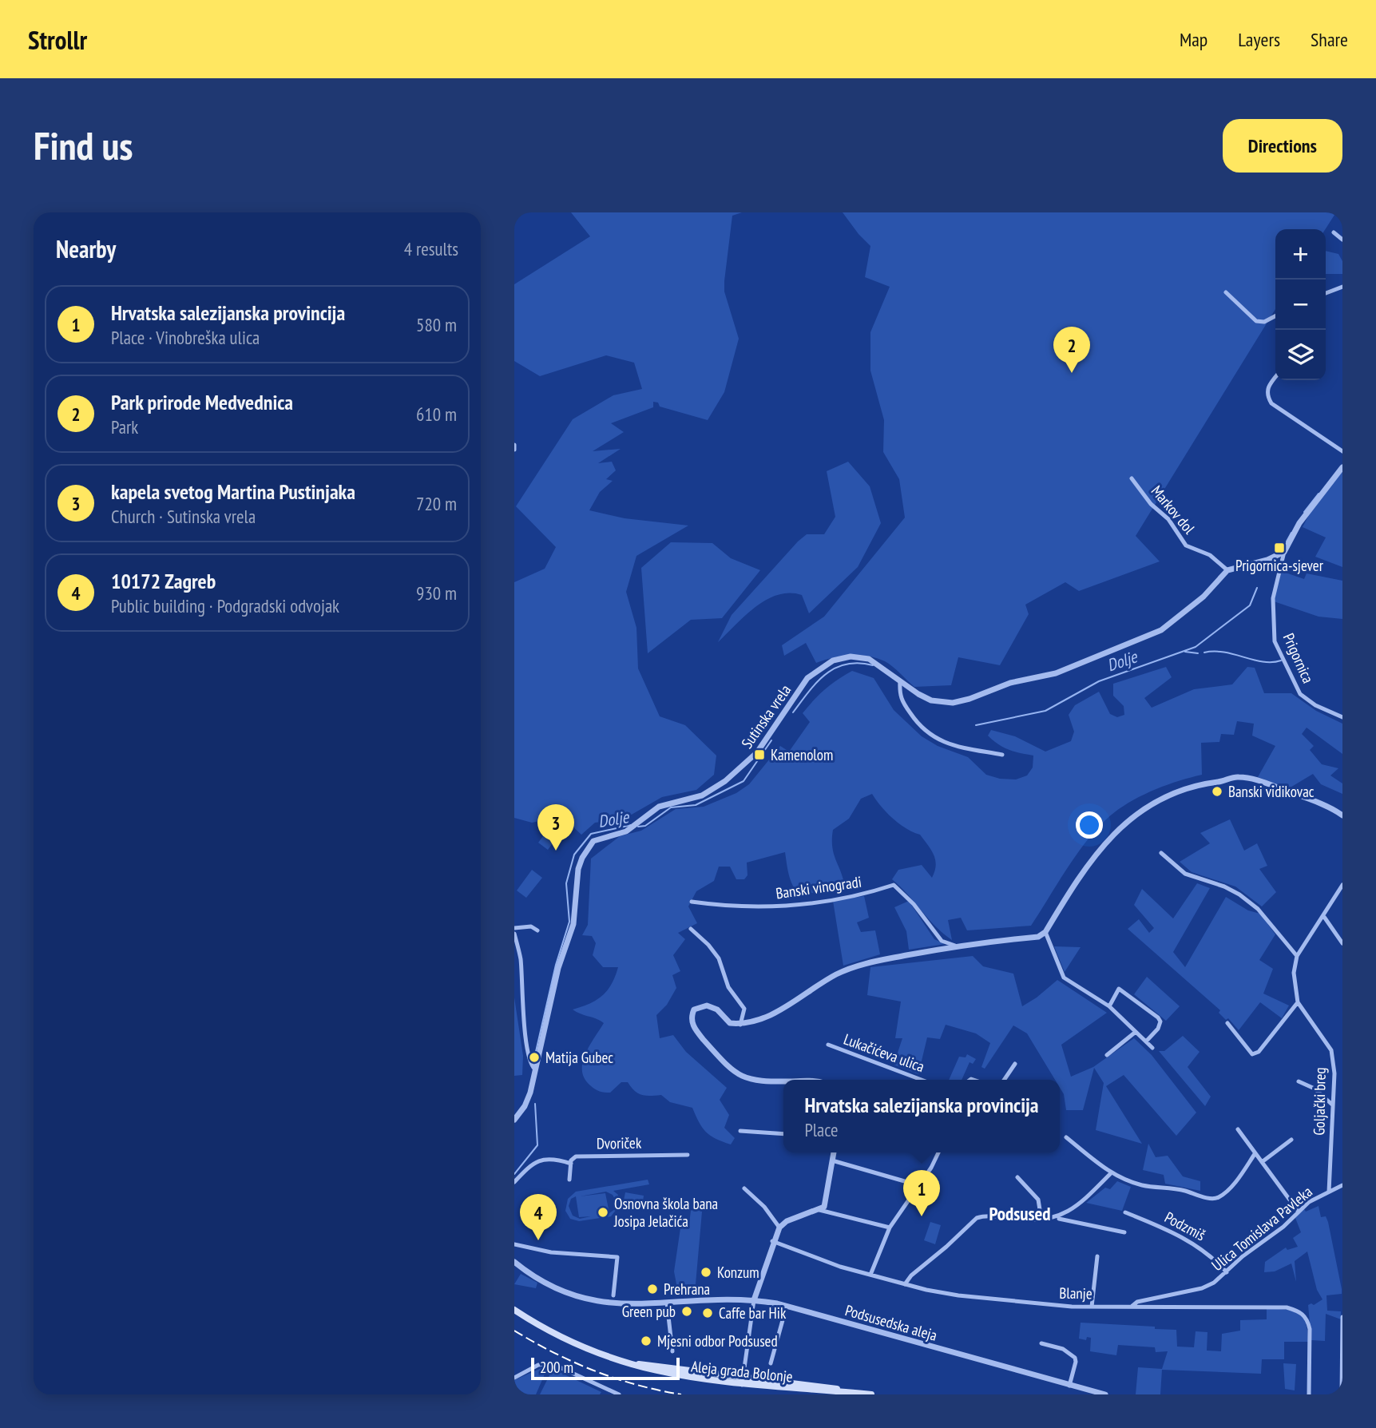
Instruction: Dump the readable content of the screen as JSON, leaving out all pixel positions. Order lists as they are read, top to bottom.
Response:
{
  "streets": {
    "main road": ["Aleja grada Bolonje"],
    "street": [
      "Markov dol",
      "Prigornica",
      "Sutinska vrela",
      "Banski vinogradi",
      "Lukačićeva ulica",
      "Goljački breg",
      "Dvoriček",
      "Podzmiš",
      "Ulica Tomislava Pavleka",
      "Blanje",
      "Podsusedska aleja"
    ]
  },
  "crossings": [
    ["Markov dol", "Sutinska vrela"],
    ["Goljački breg", "Ulica Tomislava Pavleka"],
    ["Podzmiš", "Ulica Tomislava Pavleka"],
    ["Ulica Tomislava Pavleka", "Blanje"]
  ],
  "districts": ["Podsused"],
  "water": ["Dolje"],
  "places": {
    "transit": ["Prigornica-sjever", "Kamenolom"],
    "other": [
      "Banski vidikovac",
      "Matija Gubec",
      "Osnovna škola bana Josipa Jelačića",
      "Konzum",
      "Prehrana",
      "Green pub",
      "Caffe bar Hik",
      "Mjesni odbor Podsused"
    ]
  },
  "scale_bar": "200 m",
  "page": {
    "header": "Strollr",
    "nav": ["Map", "Layers", "Share"],
    "buttons": "Directions",
    "title": "Find us",
    "heading": ["Nearby", "4 results"],
    "map_buttons": ["+", "−"],
    "list": [
      {
        "mark": "1",
        "name": "Hrvatska salezijanska provincija",
        "note": "Place · Vinobreška ulica",
        "value": "580 m"
      },
      {
        "mark": "2",
        "name": "Park prirode Medvednica",
        "note": "Park",
        "value": "610 m"
      },
      {
        "mark": "3",
        "name": "kapela svetog Martina Pustinjaka",
        "note": "Church · Sutinska vrela",
        "value": "720 m"
      },
      {
        "mark": "4",
        "name": "10172 Zagreb",
        "note": "Public building · Podgradski odvojak",
        "value": "930 m"
      }
    ],
    "pins": [
      "2",
      "3",
      "1",
      "4"
    ],
    "popup": ["Hrvatska salezijanska provincija", "Place"],
    "scale": "200 m"
  }
}
